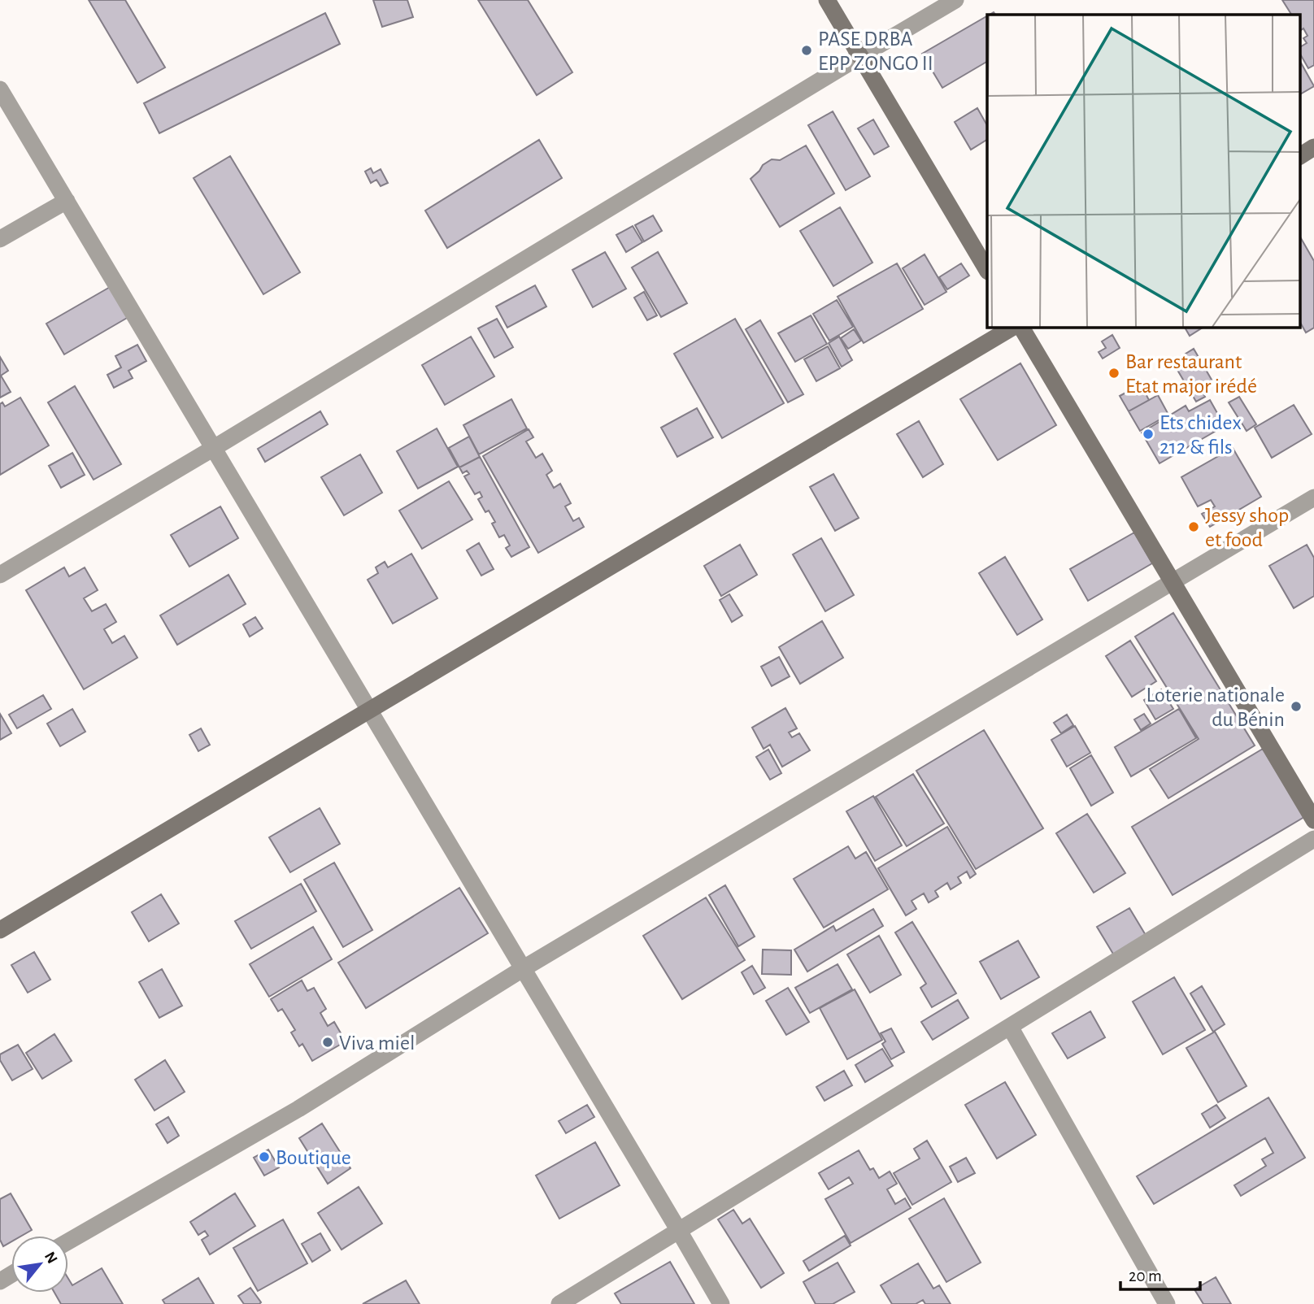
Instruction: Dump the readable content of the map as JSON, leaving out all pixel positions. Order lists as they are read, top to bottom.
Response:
{
  "places": [
    "PASE DRBA EPP ZONGO II",
    "Bar restaurant Etat major irédé",
    "Ets chidex 212 & fils",
    "Jessy shop et food",
    "Loterie nationale du Bénin",
    "Viva miel",
    "Boutique"
  ],
  "scale_bar": "20 m",
  "north": "top right"
}
